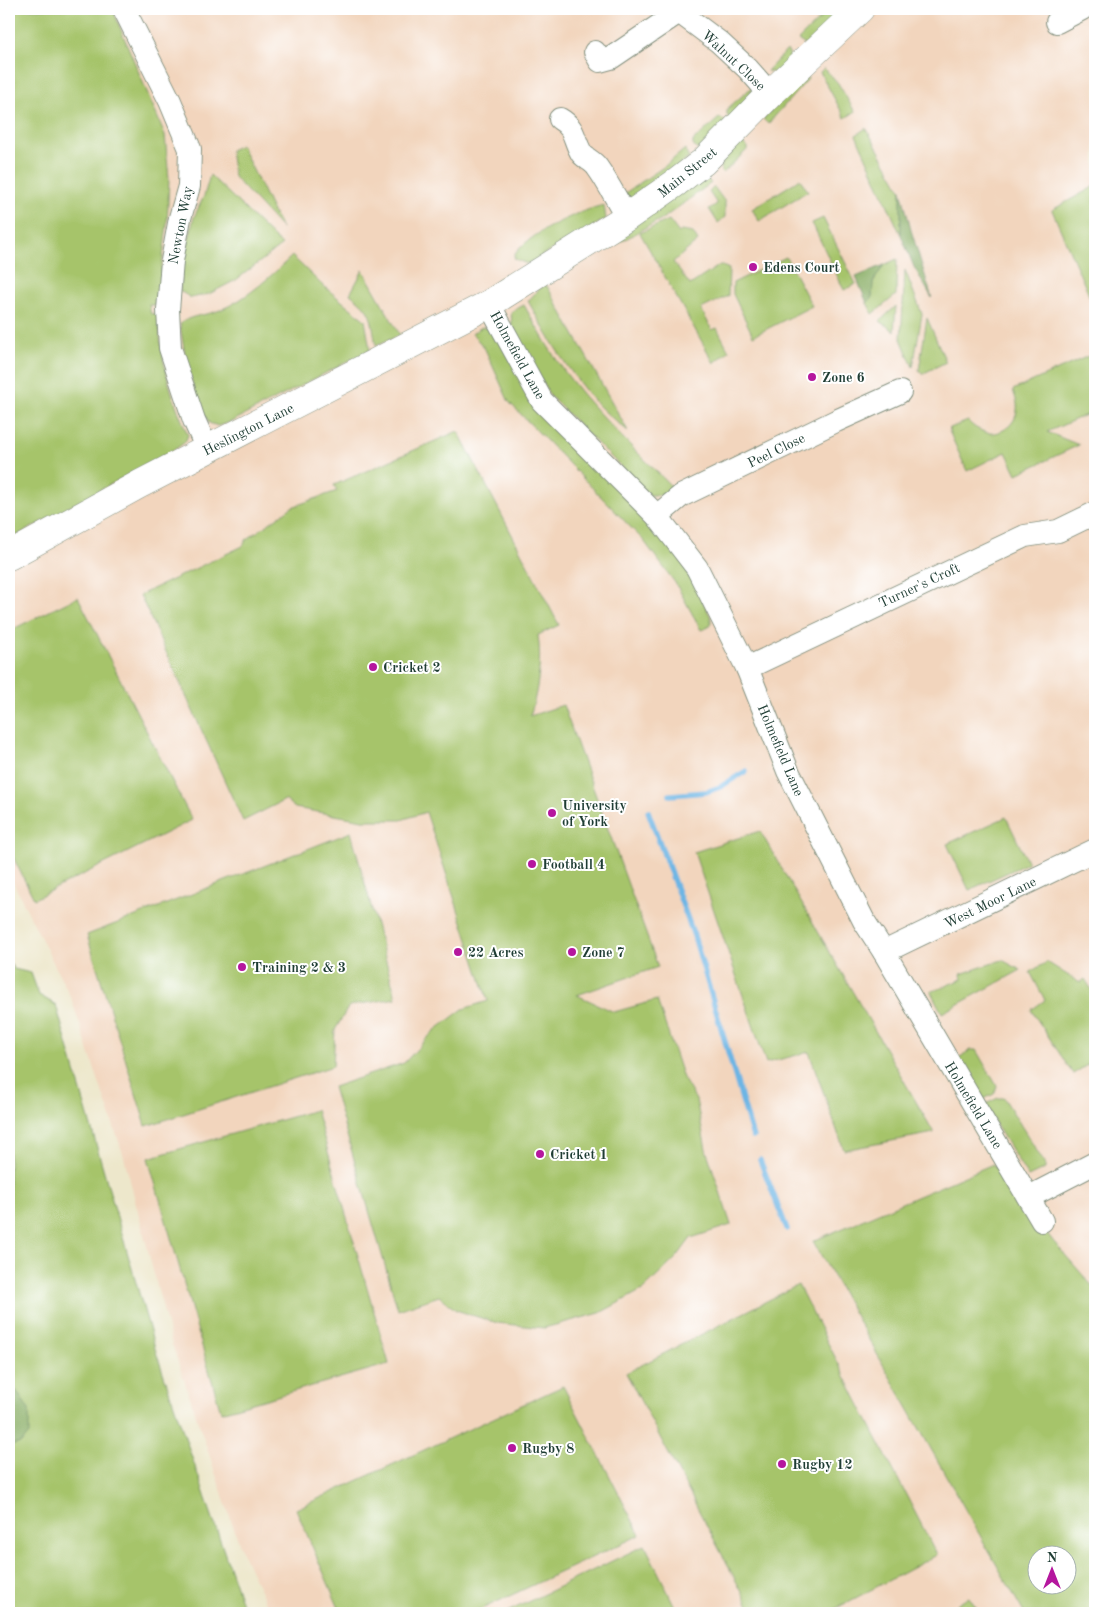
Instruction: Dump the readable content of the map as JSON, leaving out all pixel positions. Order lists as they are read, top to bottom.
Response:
{
  "streets": {
    "street": [
      "Walnut Close",
      "Main Street",
      "Newton Way",
      "Holmefield Lane",
      "Heslington Lane",
      "Peel Close",
      "Turner's Croft",
      "West Moor Lane"
    ]
  },
  "crossings": [
    ["Walnut Close", "Main Street"],
    ["Main Street", "Holmefield Lane"],
    ["Main Street", "Heslington Lane"],
    ["Newton Way", "Heslington Lane"],
    ["Holmefield Lane", "Heslington Lane"],
    ["Holmefield Lane", "Peel Close"],
    ["Holmefield Lane", "Turner's Croft"],
    ["Holmefield Lane", "West Moor Lane"]
  ],
  "places": [
    "Edens Court",
    "Zone 6",
    "Cricket 2",
    "University of York",
    "Football 4",
    "22 Acres",
    "Zone 7",
    "Training 2 & 3",
    "Cricket 1",
    "Rugby 8",
    "Rugby 12"
  ],
  "north": "top"
}
